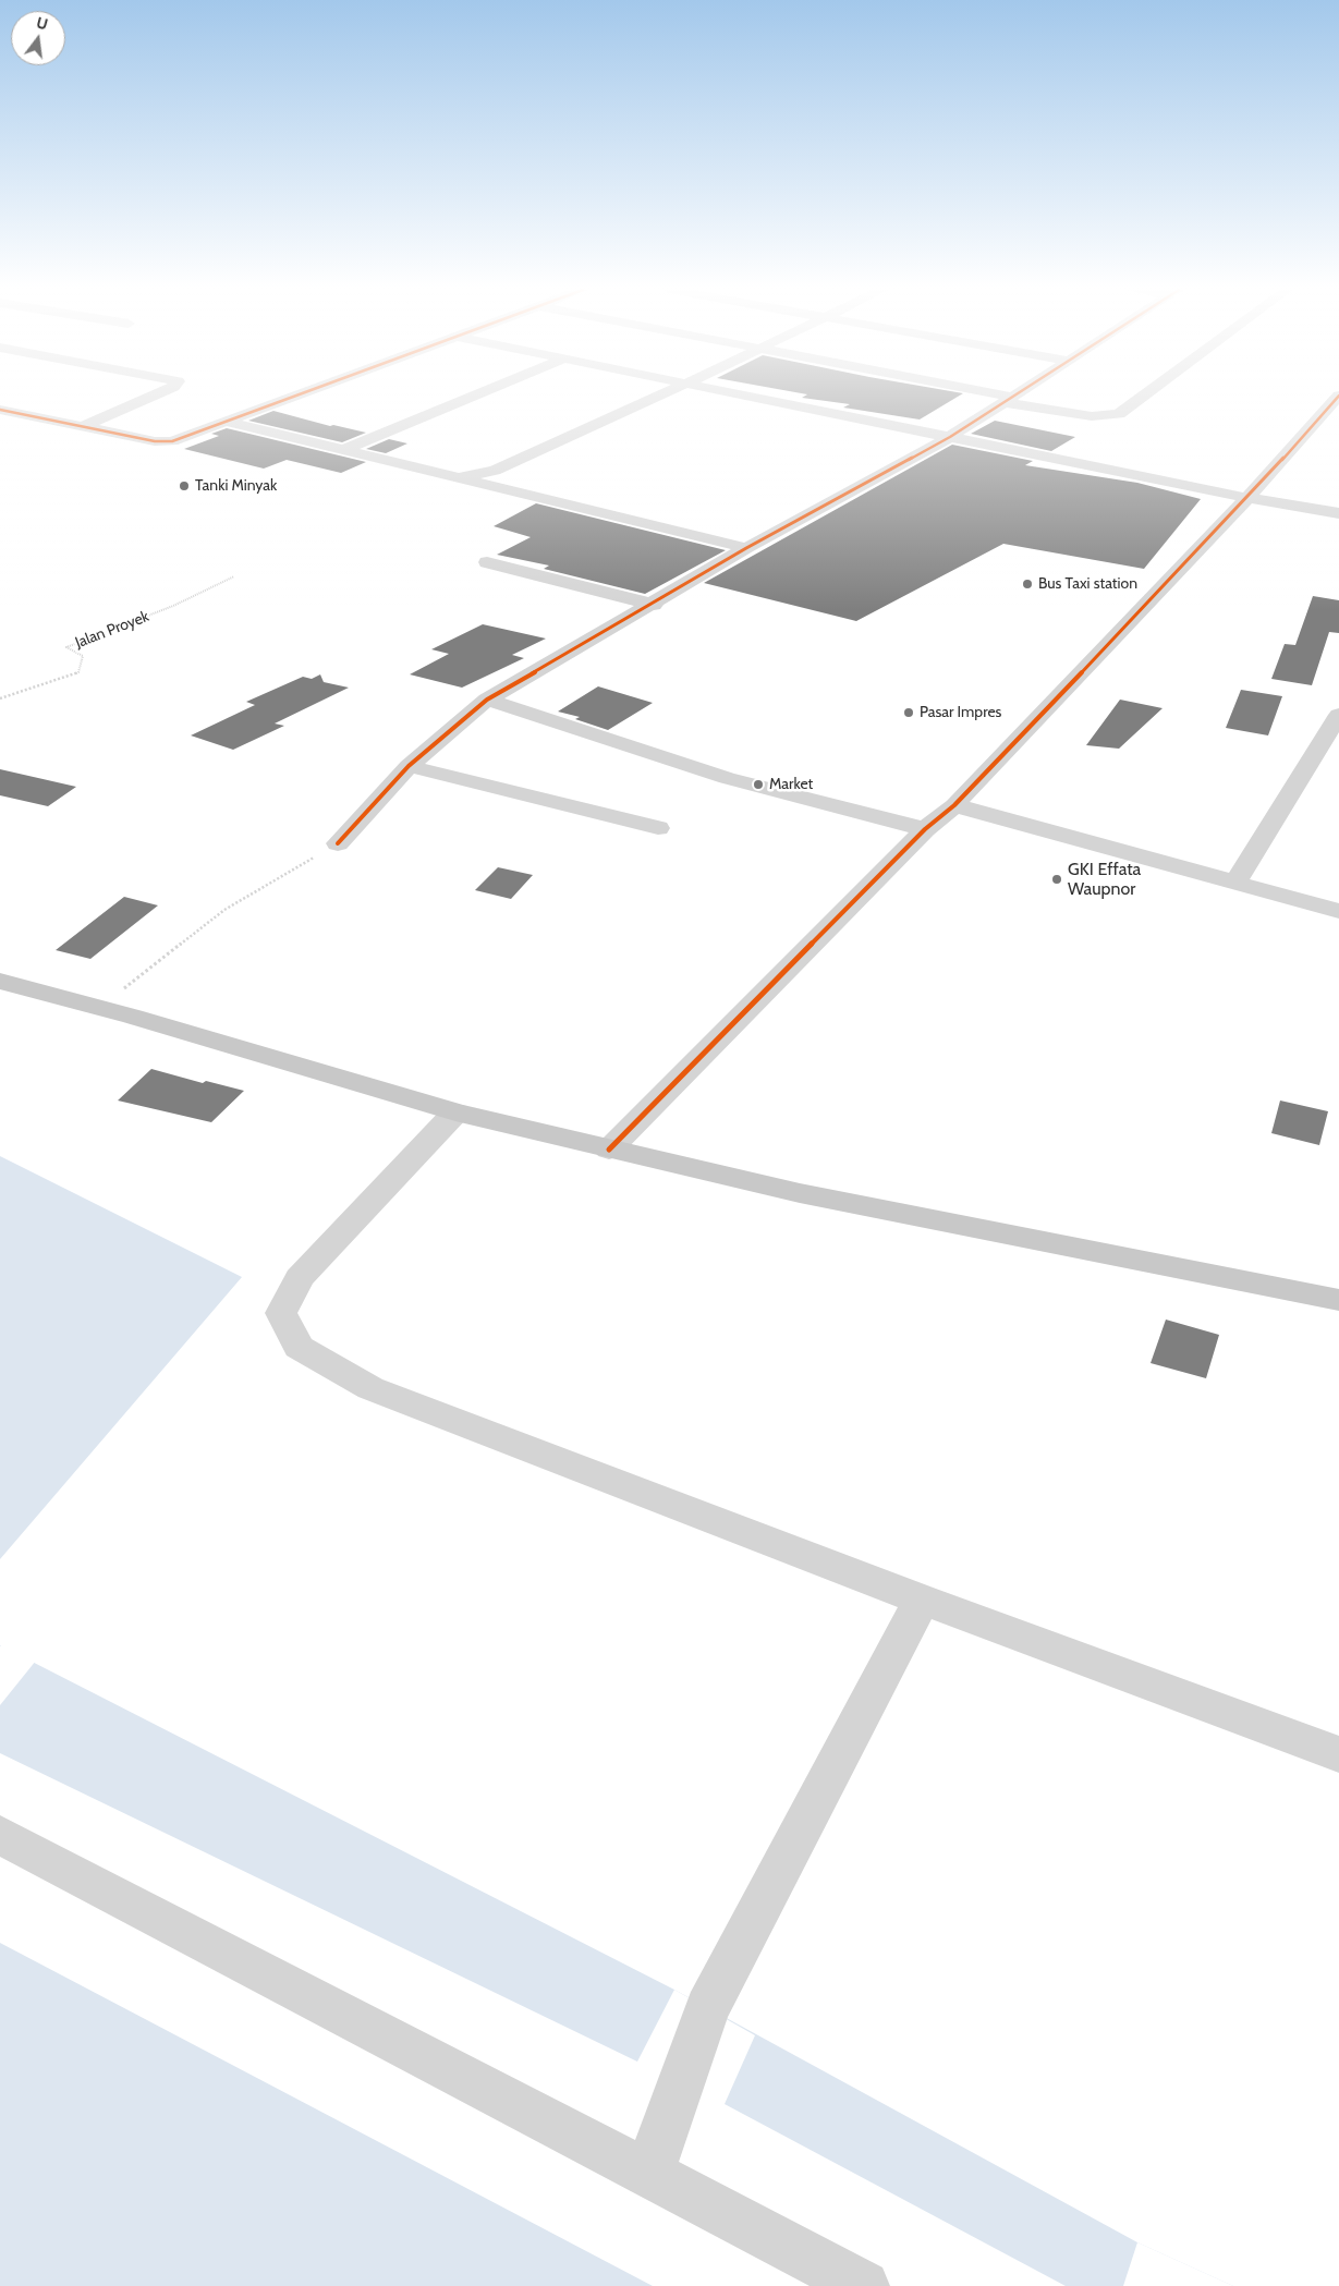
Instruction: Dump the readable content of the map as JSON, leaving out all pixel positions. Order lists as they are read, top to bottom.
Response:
{
  "streets": {
    "path": ["Jalan Proyek"]
  },
  "places": [
    "Tanki Minyak",
    "Bus Taxi station",
    "Pasar Impres",
    "Market",
    "GKI Effata Waupnor"
  ],
  "north": "top"
}
